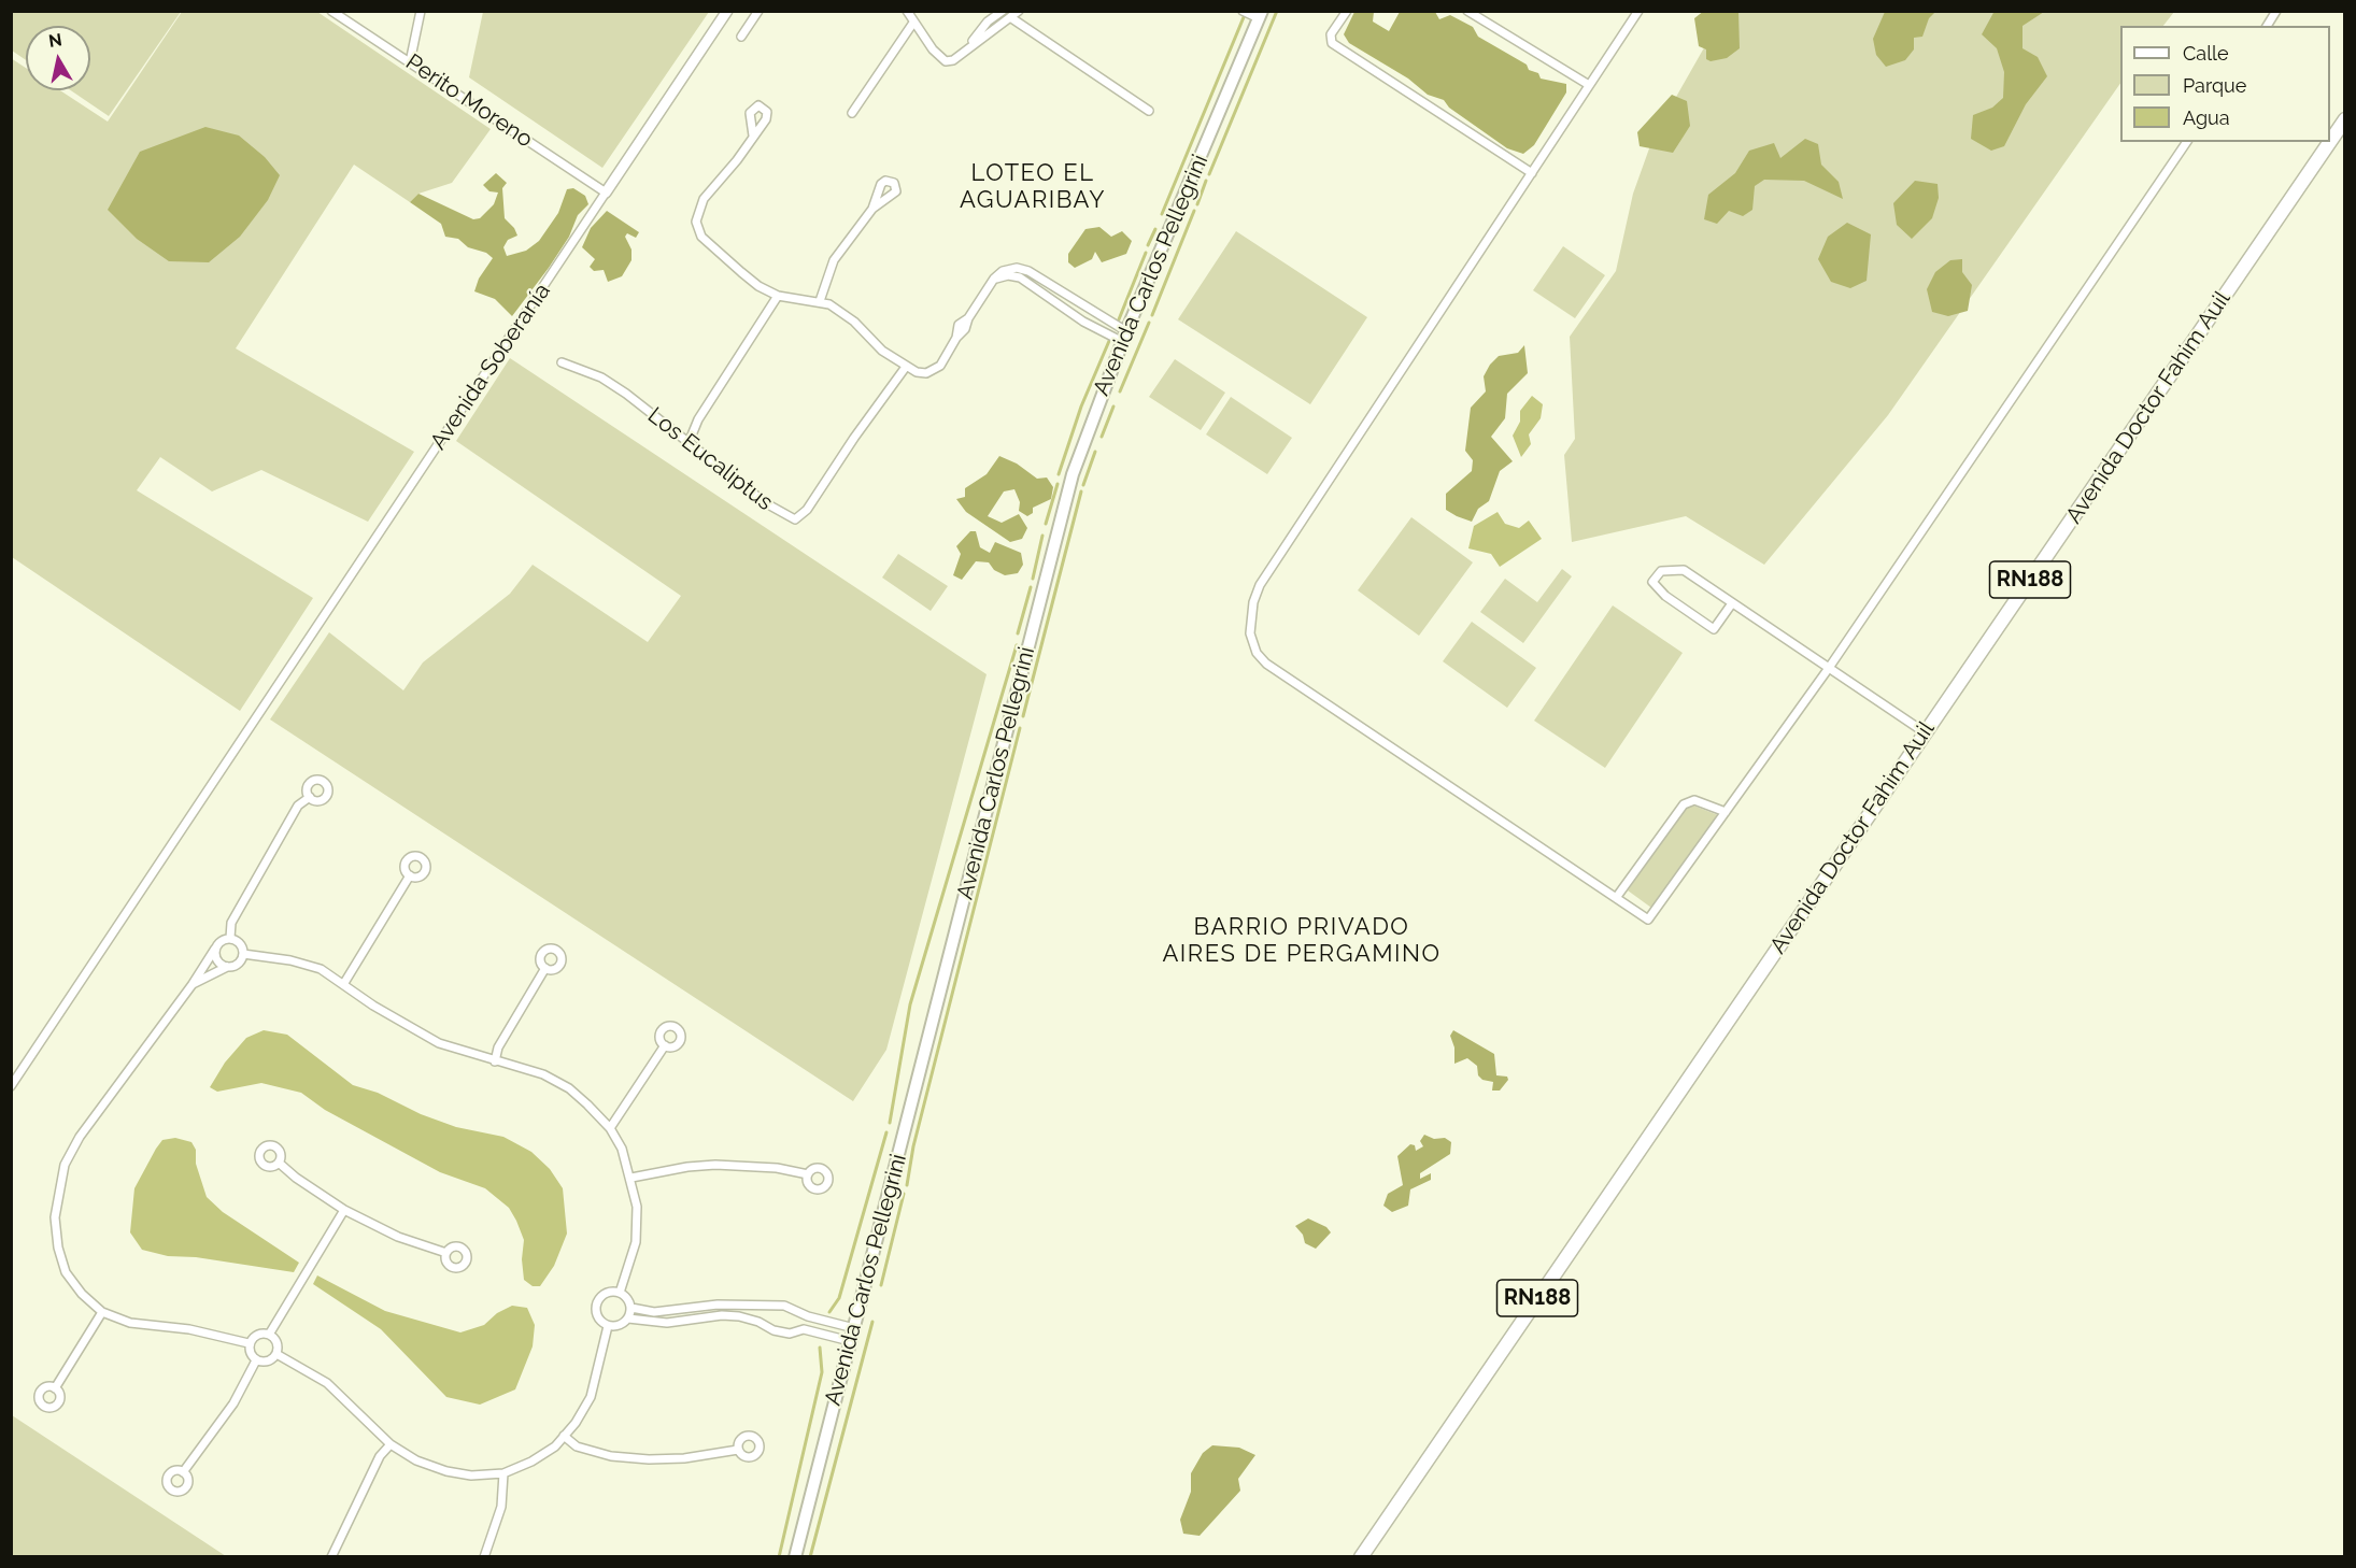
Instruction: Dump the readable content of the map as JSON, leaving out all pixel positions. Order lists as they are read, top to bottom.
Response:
{
  "streets": {
    "highway": ["Avenida Doctor Fahim Auil", "RN188"],
    "main road": ["Avenida Carlos Pellegrini"],
    "street": ["Perito Moreno", "Avenida Soberanía", "Los Eucaliptus"]
  },
  "crossings": [
    ["Perito Moreno", "Avenida Soberanía"]
  ],
  "districts": ["LOTEO EL AGUARIBAY", "BARRIO PRIVADO AIRES DE PERGAMINO"],
  "legend": ["Calle", "Parque", "Agua"],
  "north": "top"
}
